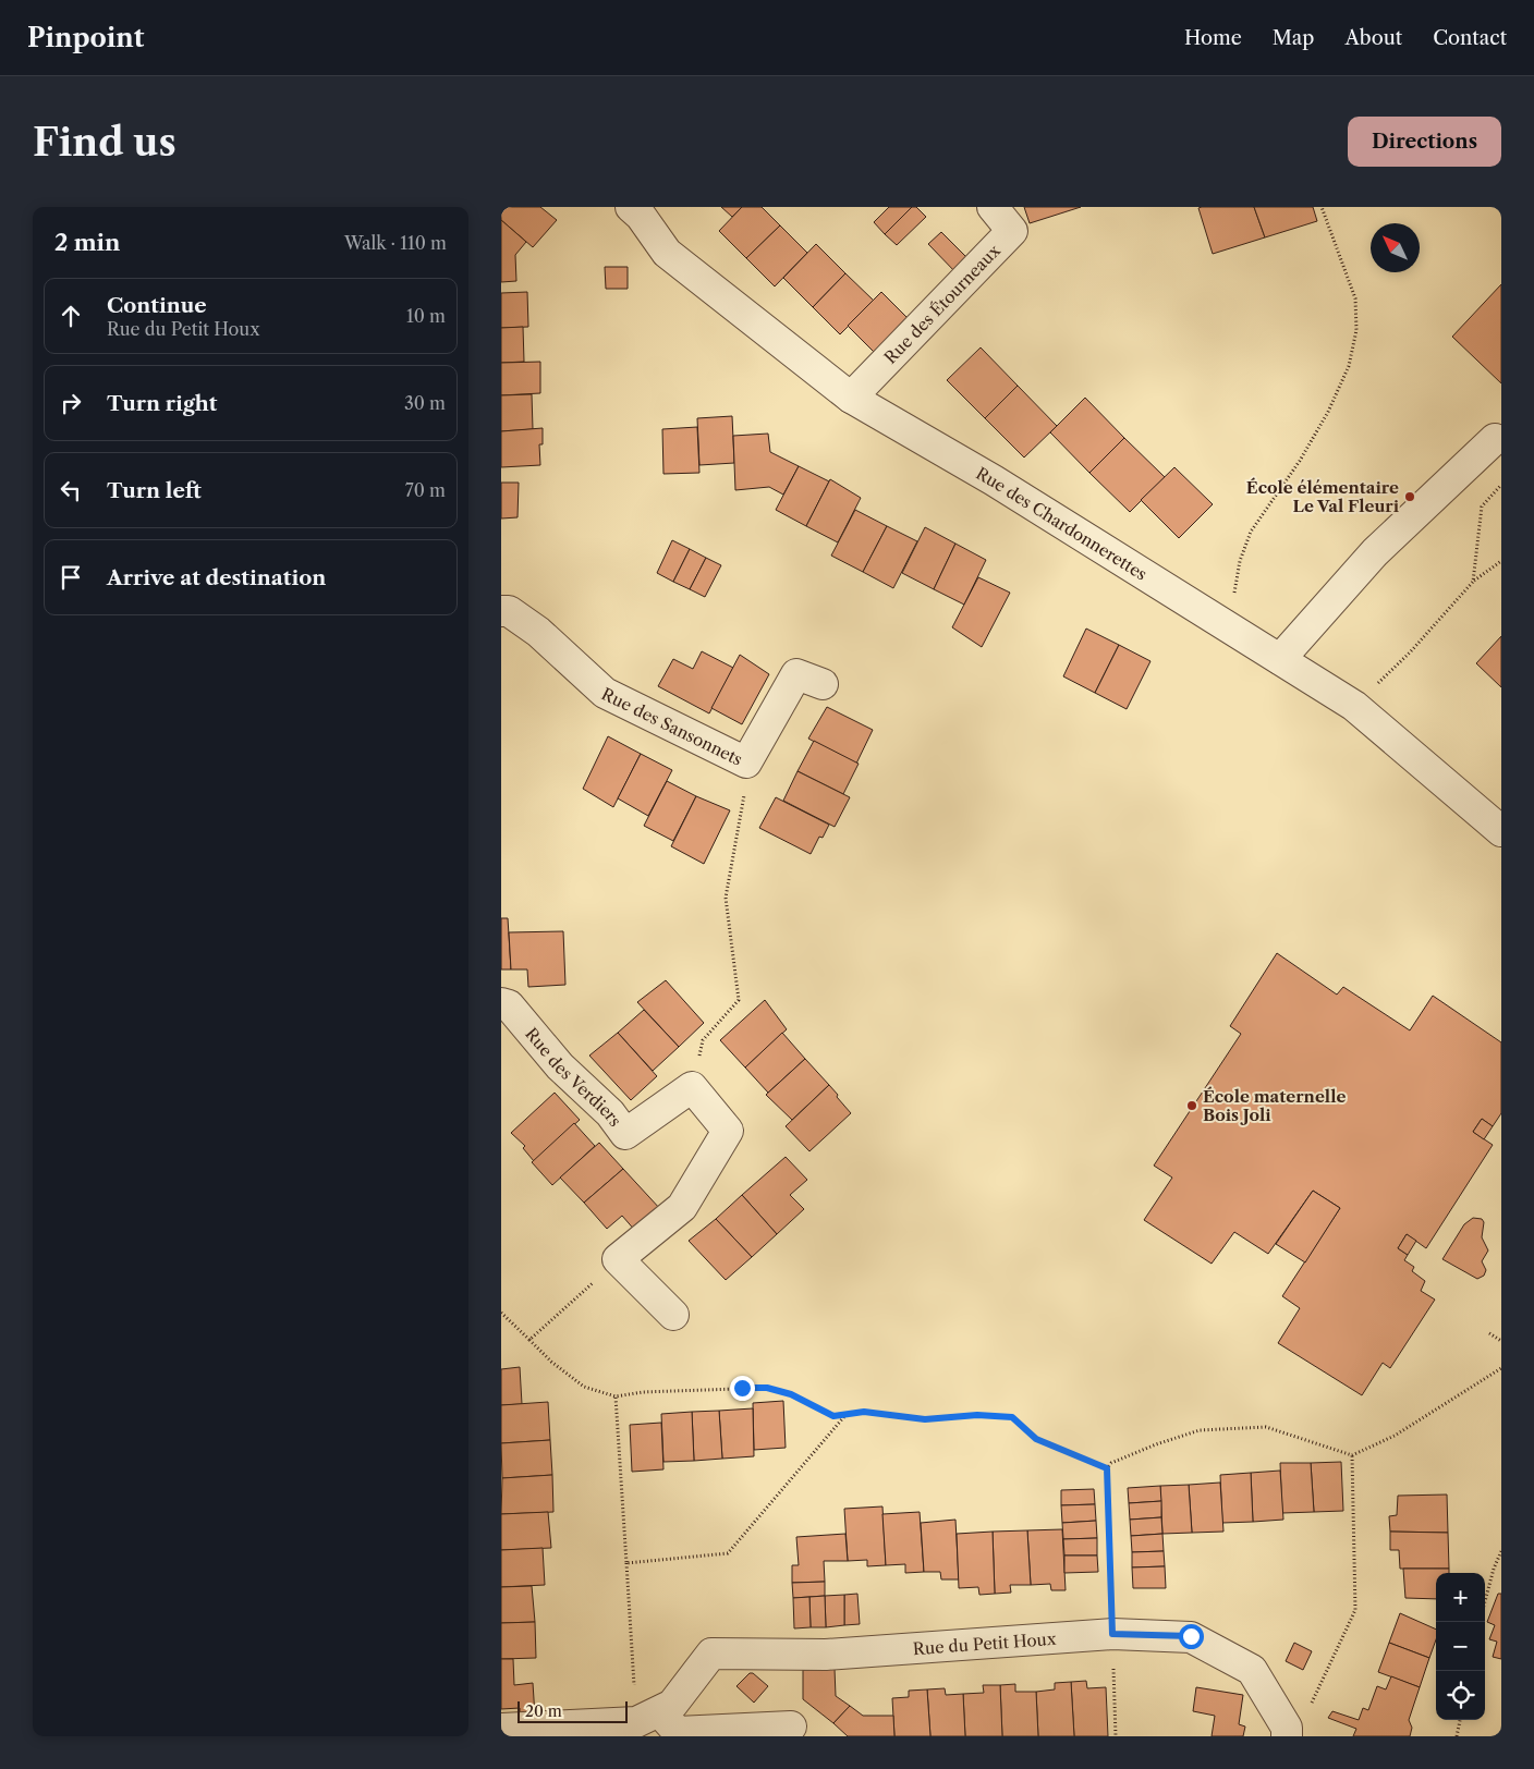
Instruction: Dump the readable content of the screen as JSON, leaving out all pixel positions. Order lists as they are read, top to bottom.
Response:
{
  "streets": {
    "street": [
      "Rue des Étourneaux",
      "Rue des Chardonnerettes",
      "Rue des Sansonnets",
      "Rue des Verdiers",
      "Rue du Petit Houx"
    ]
  },
  "crossings": [
    ["Rue des Étourneaux", "Rue des Chardonnerettes"]
  ],
  "places": ["École élémentaire Le Val Fleuri", "École maternelle Bois Joli"],
  "scale_bar": "20 m",
  "north": "top left",
  "page": {
    "header": "Pinpoint",
    "nav": [
      "Home",
      "Map",
      "About",
      "Contact"
    ],
    "buttons": "Directions",
    "title": "Find us",
    "heading": ["2 min", "Walk · 110 m"],
    "list": [
      ["Continue", "Rue du Petit Houx", "10 m"],
      ["Turn right", "30 m"],
      ["Turn left", "70 m"],
      "Arrive at destination"
    ],
    "map_buttons": ["+", "−"],
    "scale": "20 m"
  }
}
